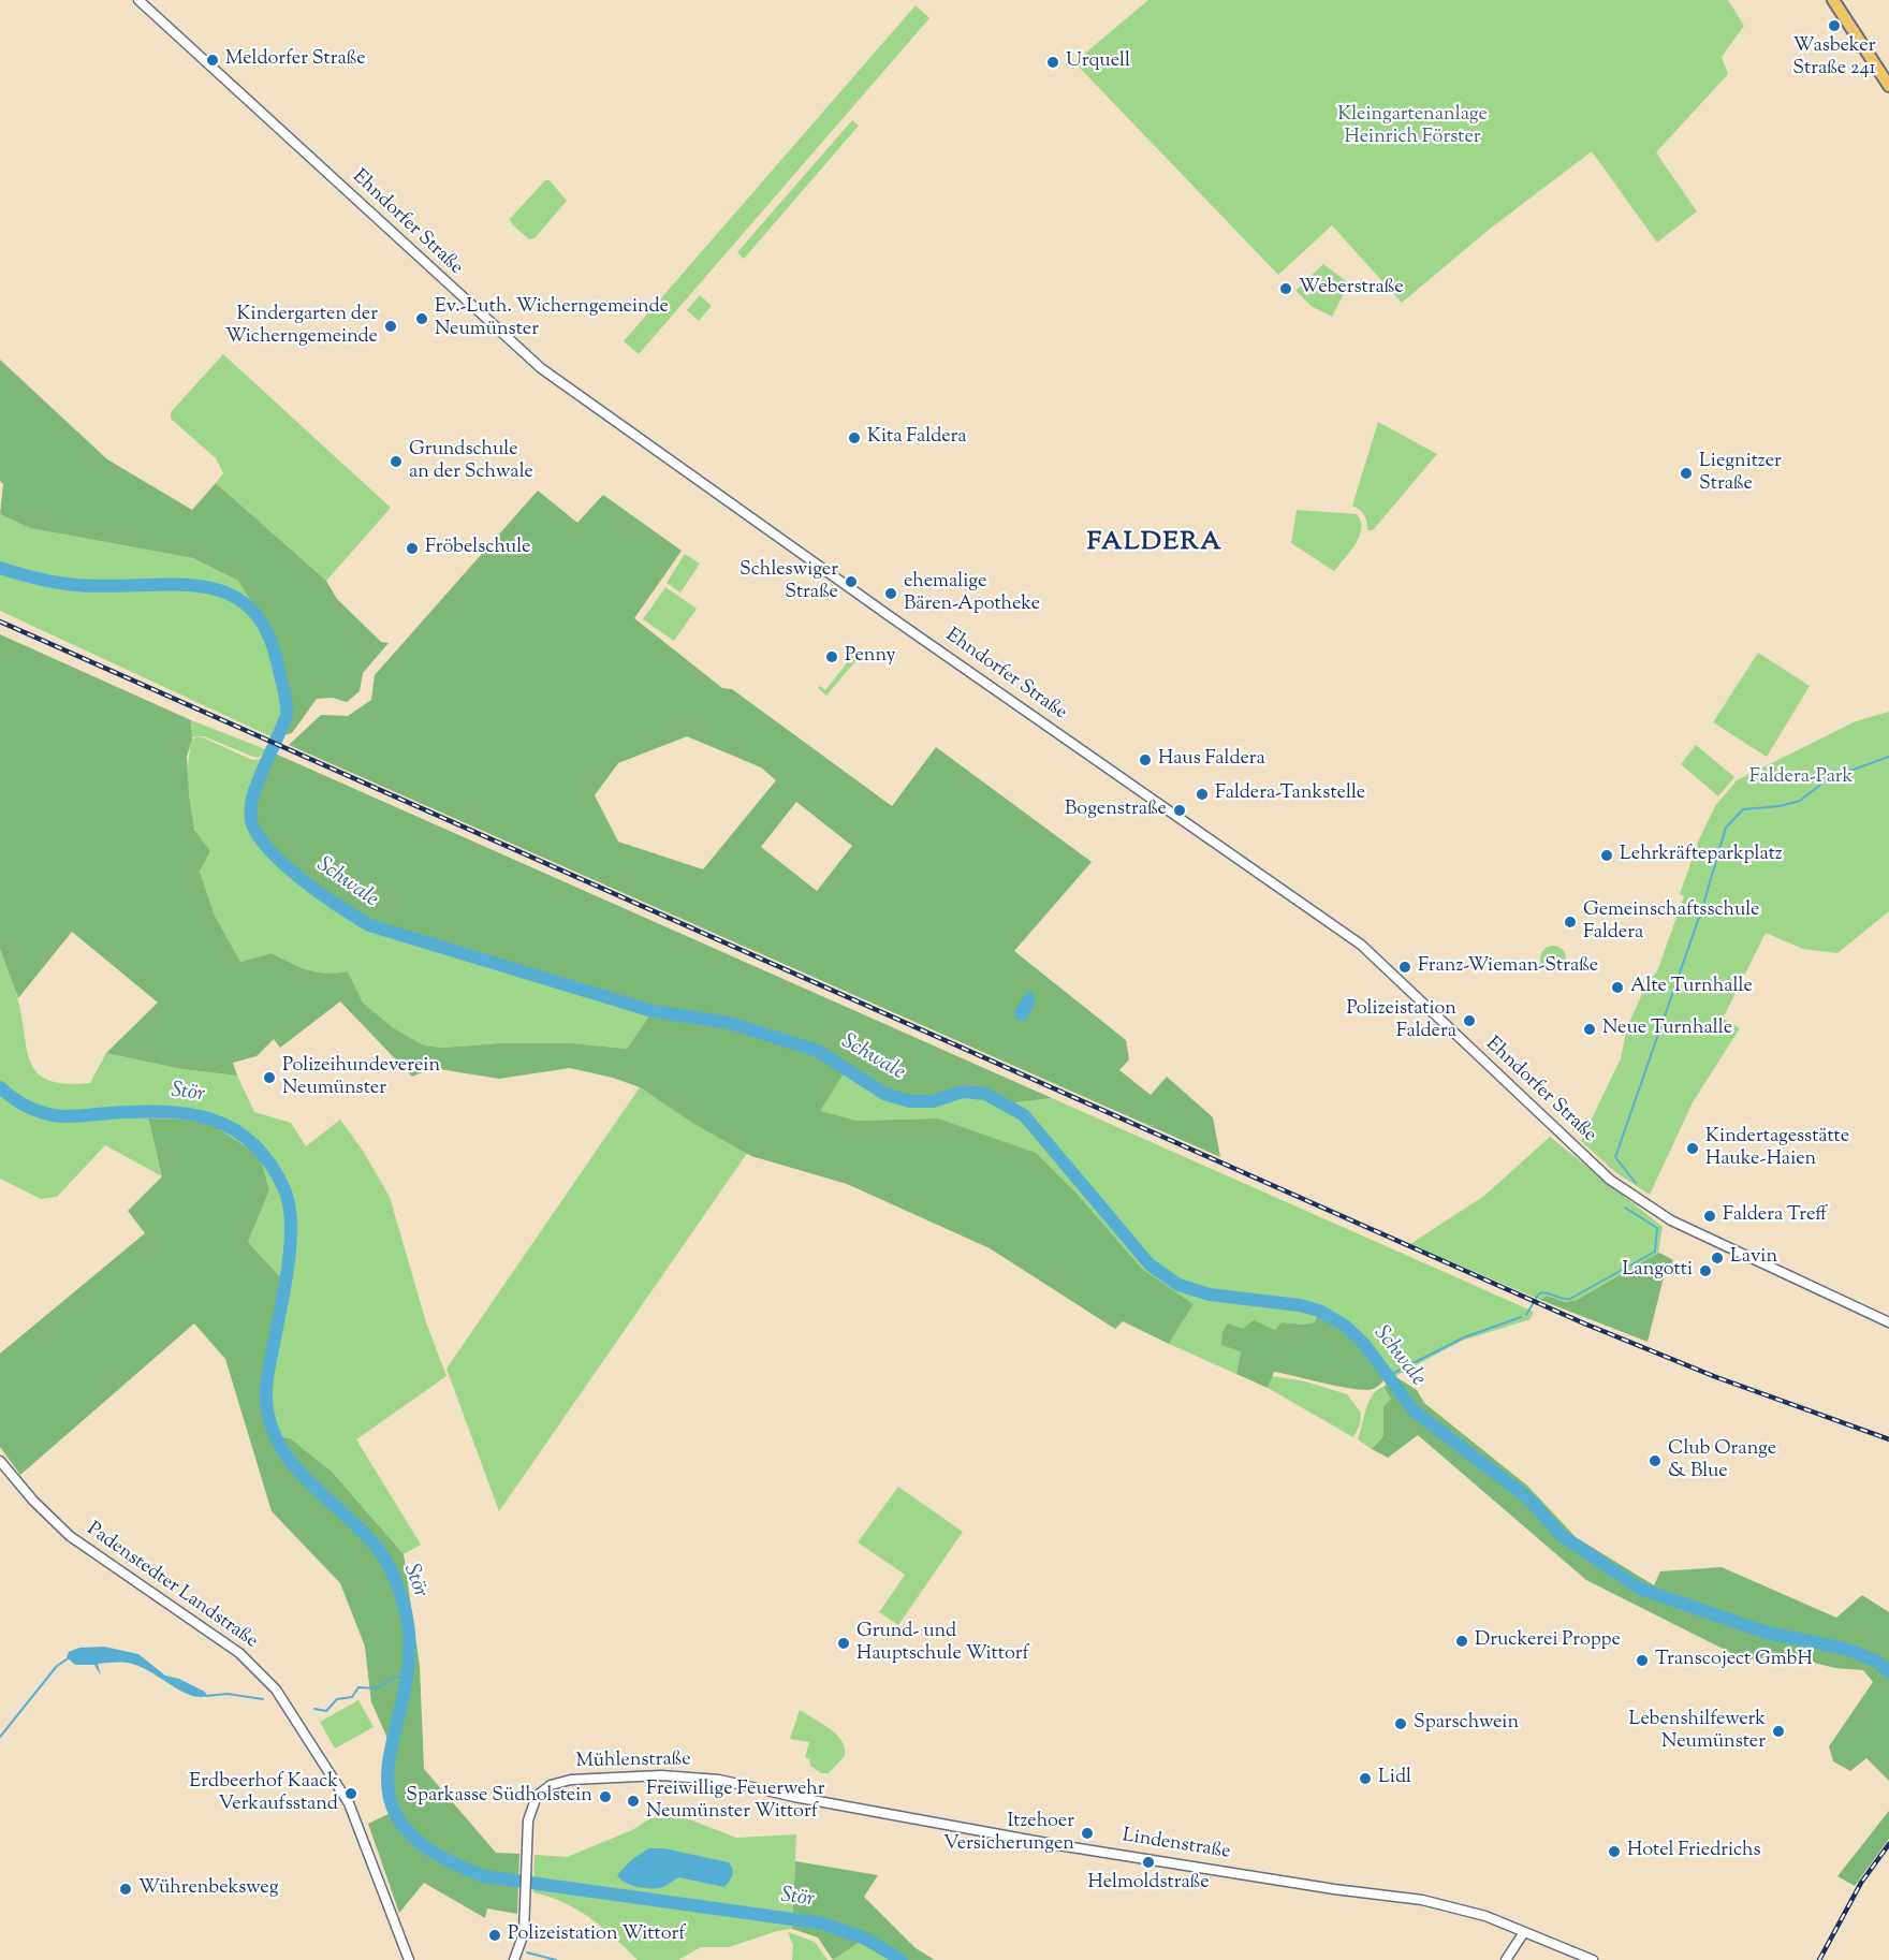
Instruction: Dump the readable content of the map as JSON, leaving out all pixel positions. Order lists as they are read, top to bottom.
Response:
{
  "streets": {
    "street": [
      "Ehndorfer Straße",
      "Padenstedter Landstraße",
      "Mühlenstraße",
      "Lindenstraße"
    ]
  },
  "crossings": [
    ["Mühlenstraße", "Lindenstraße"]
  ],
  "districts": ["FALDERA"],
  "water": ["Schwale", "Stör"],
  "parks": ["Kleingartenanlage Heinrich Förster", "Faldera-Park"],
  "places": [
    "Wasbeker Straße 241",
    "Meldorfer Straße",
    "Urquell",
    "Weberstraße",
    "Ev.-Luth. Wicherngemeinde Neumünster",
    "Kindergarten der Wicherngemeinde",
    "Kita Faldera",
    "Grundschule an der Schwale",
    "Liegnitzer Straße",
    "Fröbelschule",
    "Schleswiger Straße",
    "ehemalige Bären-Apotheke",
    "Penny",
    "Haus Faldera",
    "Faldera-Tankstelle",
    "Bogenstraße",
    "Lehrkräfteparkplatz",
    "Gemeinschaftsschule Faldera",
    "Franz-Wieman-Straße",
    "Alte Turnhalle",
    "Polizeistation Faldera",
    "Neue Turnhalle",
    "Polizeihundeverein Neumünster",
    "Kindertagesstätte Hauke-Haien",
    "Faldera Treff",
    "Lavin",
    "Langotti",
    "Club Orange & Blue",
    "Druckerei Proppe",
    "Grund- und Hauptschule Wittorf",
    "Transcoject GmbH",
    "Sparschwein",
    "Lebenshilfewerk Neumünster",
    "Lidl",
    "Erdbeerhof Kaack Verkaufsstand",
    "Sparkasse Südholstein",
    "Freiwillige Feuerwehr Neumünster Wittorf",
    "Itzehoer Versicherungen",
    "Hotel Friedrichs",
    "Helmoldstraße",
    "Wührenbeksweg",
    "Polizeistation Wittorf"
  ]
}
